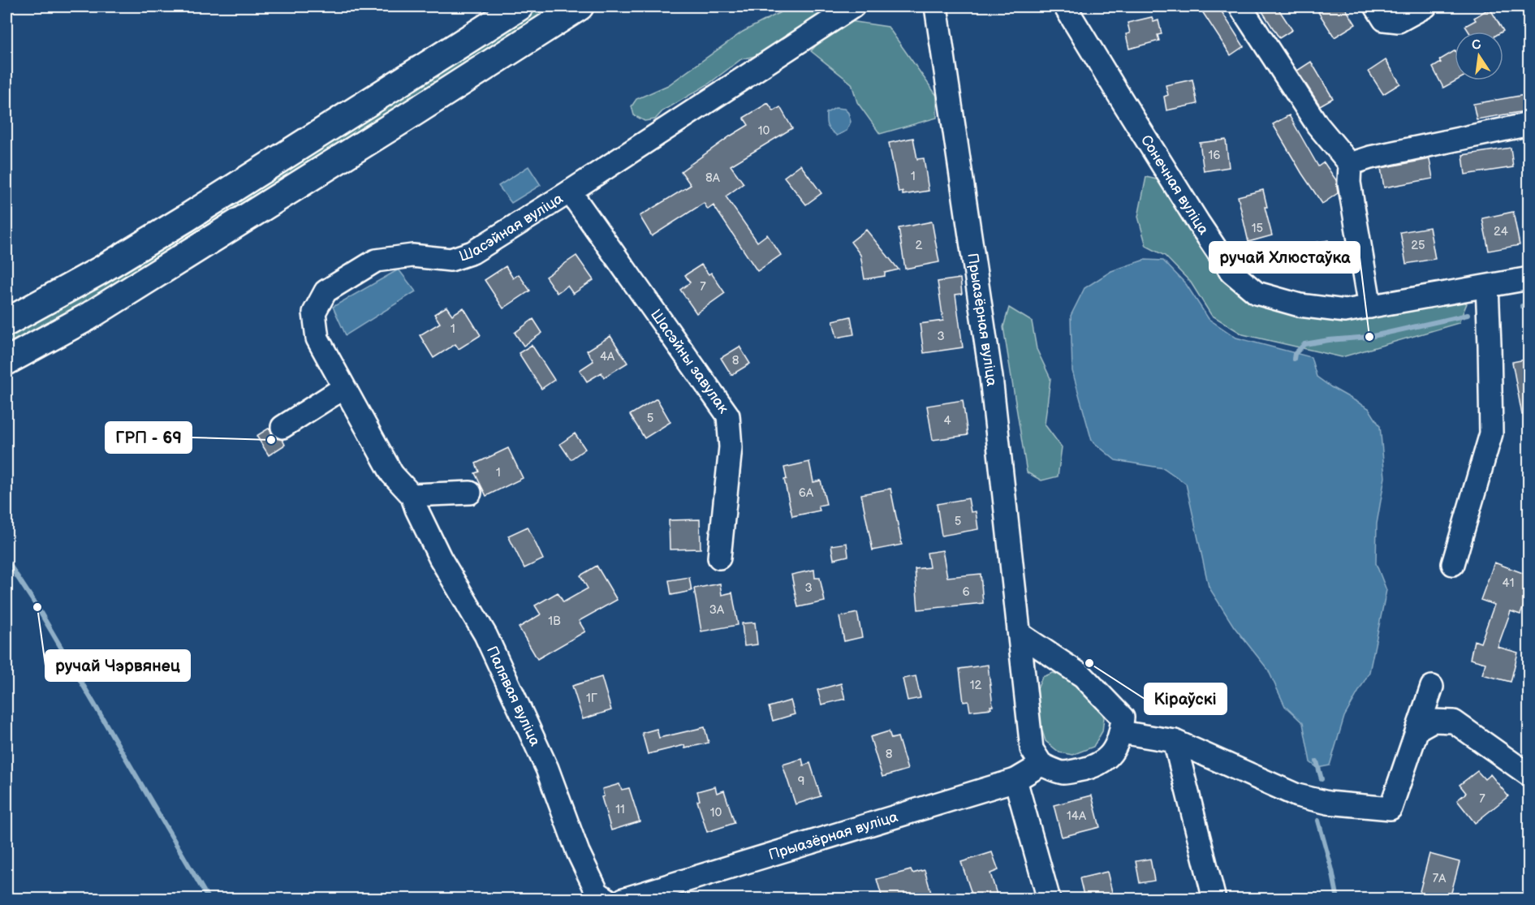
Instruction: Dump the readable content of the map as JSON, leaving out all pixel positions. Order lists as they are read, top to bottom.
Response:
{
  "streets": {
    "street": [
      "Сонечная вуліца",
      "Шасэйная вуліца",
      "Прыазёрная вуліца",
      "Шасэйны завулак",
      "Палявая вуліца"
    ]
  },
  "crossings": [
    ["Шасэйная вуліца", "Шасэйны завулак"],
    ["Шасэйная вуліца", "Палявая вуліца"]
  ],
  "places": [
    "ручай Хлюстаўка",
    "ГРП - 69",
    "ручай Чэрвянец",
    "Кіраўскі"
  ],
  "house_numbers": [
    "10",
    "16",
    "1",
    "8А",
    "15",
    "24",
    "2",
    "25",
    "7",
    "1",
    "3",
    "4А",
    "8",
    "5",
    "4",
    "1",
    "6А",
    "5",
    "41",
    "3",
    "6",
    "3А",
    "1В",
    "12",
    "1Г",
    "8",
    "9",
    "7",
    "11",
    "10",
    "14А",
    "7А"
  ],
  "north": "top"
}
